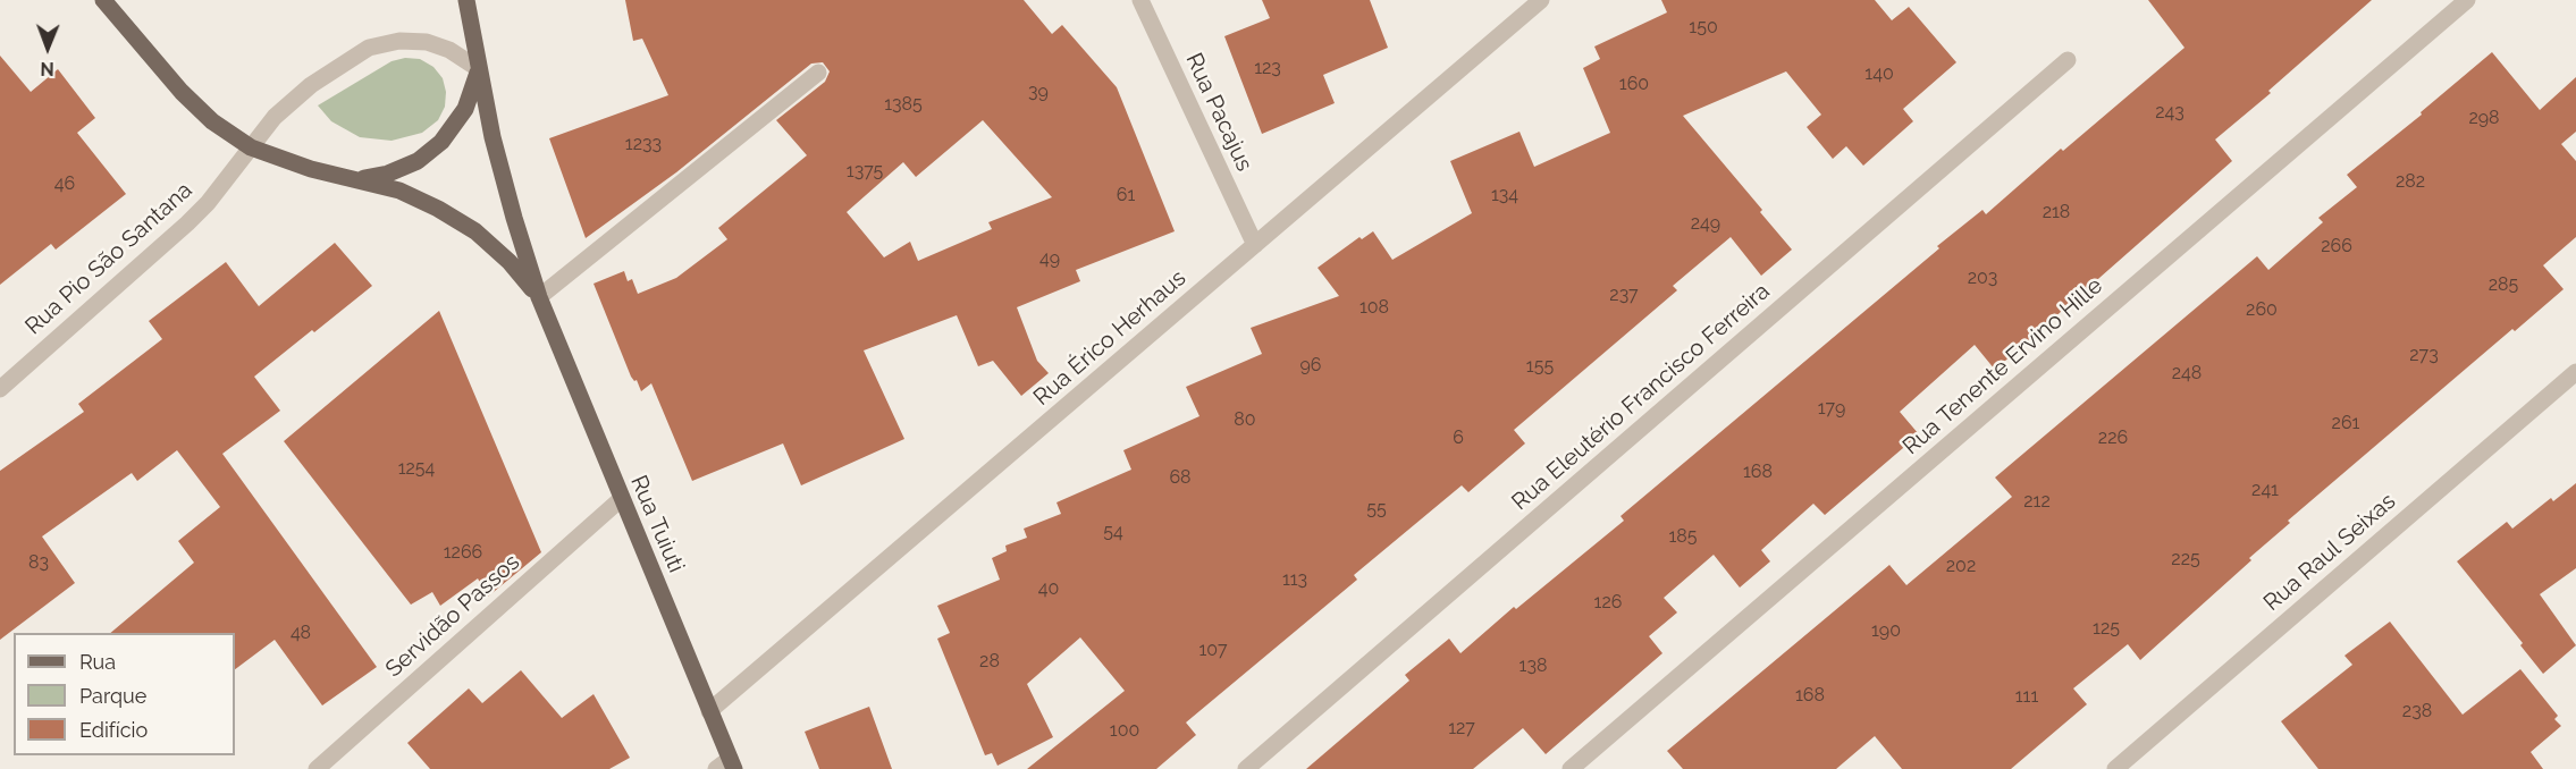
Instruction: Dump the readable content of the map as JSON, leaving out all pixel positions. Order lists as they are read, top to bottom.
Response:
{
  "streets": {
    "main road": ["Rua Tuiuti"],
    "street": [
      "Rua Pacajus",
      "Rua Pio São Santana",
      "Rua Érico Herhaus",
      "Rua Tenente Ervino Hille",
      "Rua Eleutério Francisco Ferreira",
      "Rua Raul Seixas",
      "Servidão Passos"
    ]
  },
  "crossings": [
    ["Rua Pacajus", "Rua Érico Herhaus"],
    ["Rua Pio São Santana", "Rua Tuiuti"],
    ["Rua Érico Herhaus", "Rua Tuiuti"],
    ["Rua Tuiuti", "Servidão Passos"]
  ],
  "house_numbers": [
    "150",
    "123",
    "140",
    "160",
    "39",
    "1385",
    "243",
    "298",
    "1233",
    "1375",
    "282",
    "46",
    "61",
    "134",
    "218",
    "249",
    "266",
    "49",
    "203",
    "285",
    "237",
    "108",
    "260",
    "273",
    "96",
    "155",
    "248",
    "179",
    "80",
    "261",
    "6",
    "226",
    "1254",
    "168",
    "68",
    "241",
    "212",
    "55",
    "54",
    "185",
    "1266",
    "225",
    "83",
    "202",
    "113",
    "40",
    "126",
    "125",
    "190",
    "48",
    "107",
    "28",
    "138",
    "168",
    "111",
    "238",
    "127",
    "100"
  ],
  "legend": ["Rua", "Parque", "Edifício"],
  "north": "bottom"
}
